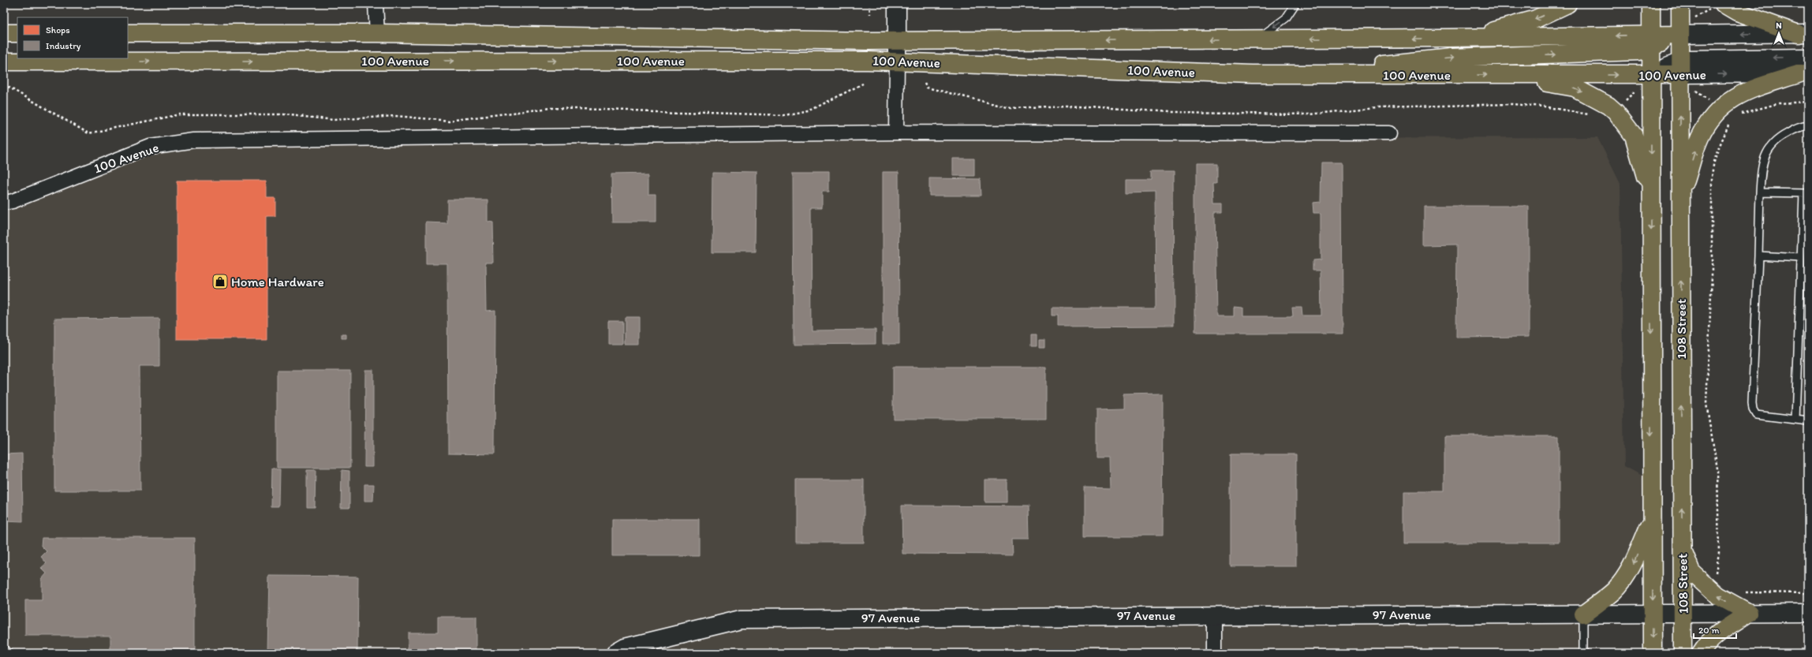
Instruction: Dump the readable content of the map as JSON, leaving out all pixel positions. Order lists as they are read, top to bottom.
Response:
{
  "streets": {
    "main road": ["100 Avenue", "108 Street"],
    "street": ["97 Avenue"]
  },
  "crossings": [
    ["100 Avenue", "108 Street"],
    ["108 Street", "97 Avenue"]
  ],
  "places": {
    "shop": ["Home Hardware"]
  },
  "legend": ["Shops", "Industry"],
  "scale_bar": "20 m",
  "north": "top"
}
